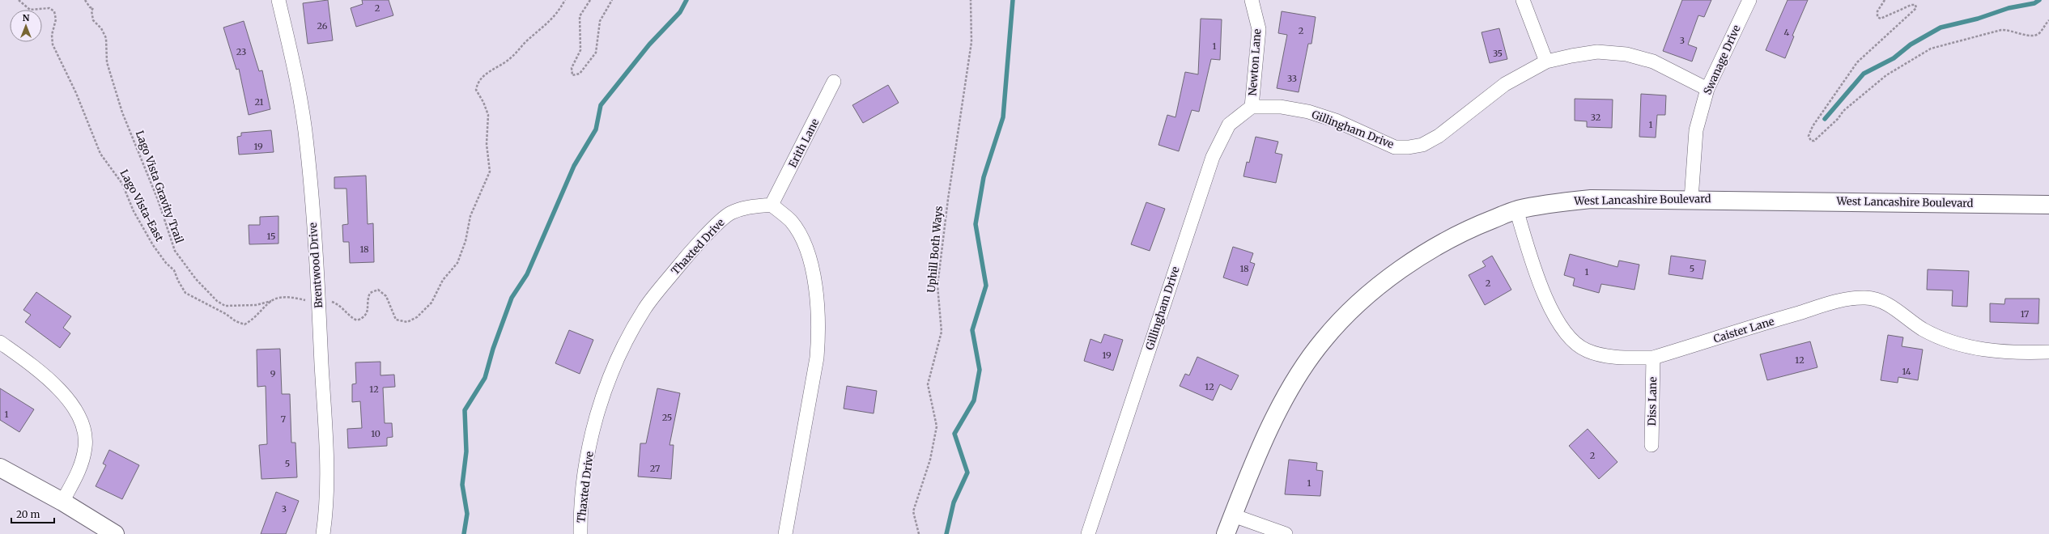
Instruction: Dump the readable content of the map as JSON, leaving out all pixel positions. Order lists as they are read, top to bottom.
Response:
{
  "streets": {
    "main road": ["West Lancashire Boulevard"],
    "street": [
      "Swanage Drive",
      "Newton Lane",
      "Gillingham Drive",
      "Erith Lane",
      "Thaxted Drive",
      "Brentwood Drive",
      "Caister Lane",
      "Diss Lane"
    ],
    "path": ["Lago Vista Gravity Trail", "Lago Vista-East", "Uphill Both Ways"]
  },
  "crossings": [
    ["Swanage Drive", "Gillingham Drive"],
    ["Swanage Drive", "West Lancashire Boulevard"],
    ["Newton Lane", "Gillingham Drive"],
    ["Erith Lane", "Thaxted Drive"],
    ["Lago Vista Gravity Trail", "Lago Vista-East"],
    ["West Lancashire Boulevard", "Caister Lane"],
    ["Caister Lane", "Diss Lane"]
  ],
  "house_numbers": [
    "2",
    "26",
    "2",
    "4",
    "3",
    "1",
    "23",
    "35",
    "33",
    "21",
    "32",
    "1",
    "19",
    "15",
    "18",
    "18",
    "5",
    "1",
    "2",
    "17",
    "19",
    "12",
    "14",
    "9",
    "12",
    "12",
    "1",
    "25",
    "7",
    "10",
    "2",
    "5",
    "27",
    "1",
    "3"
  ],
  "scale_bar": "20 m",
  "north": "top"
}
